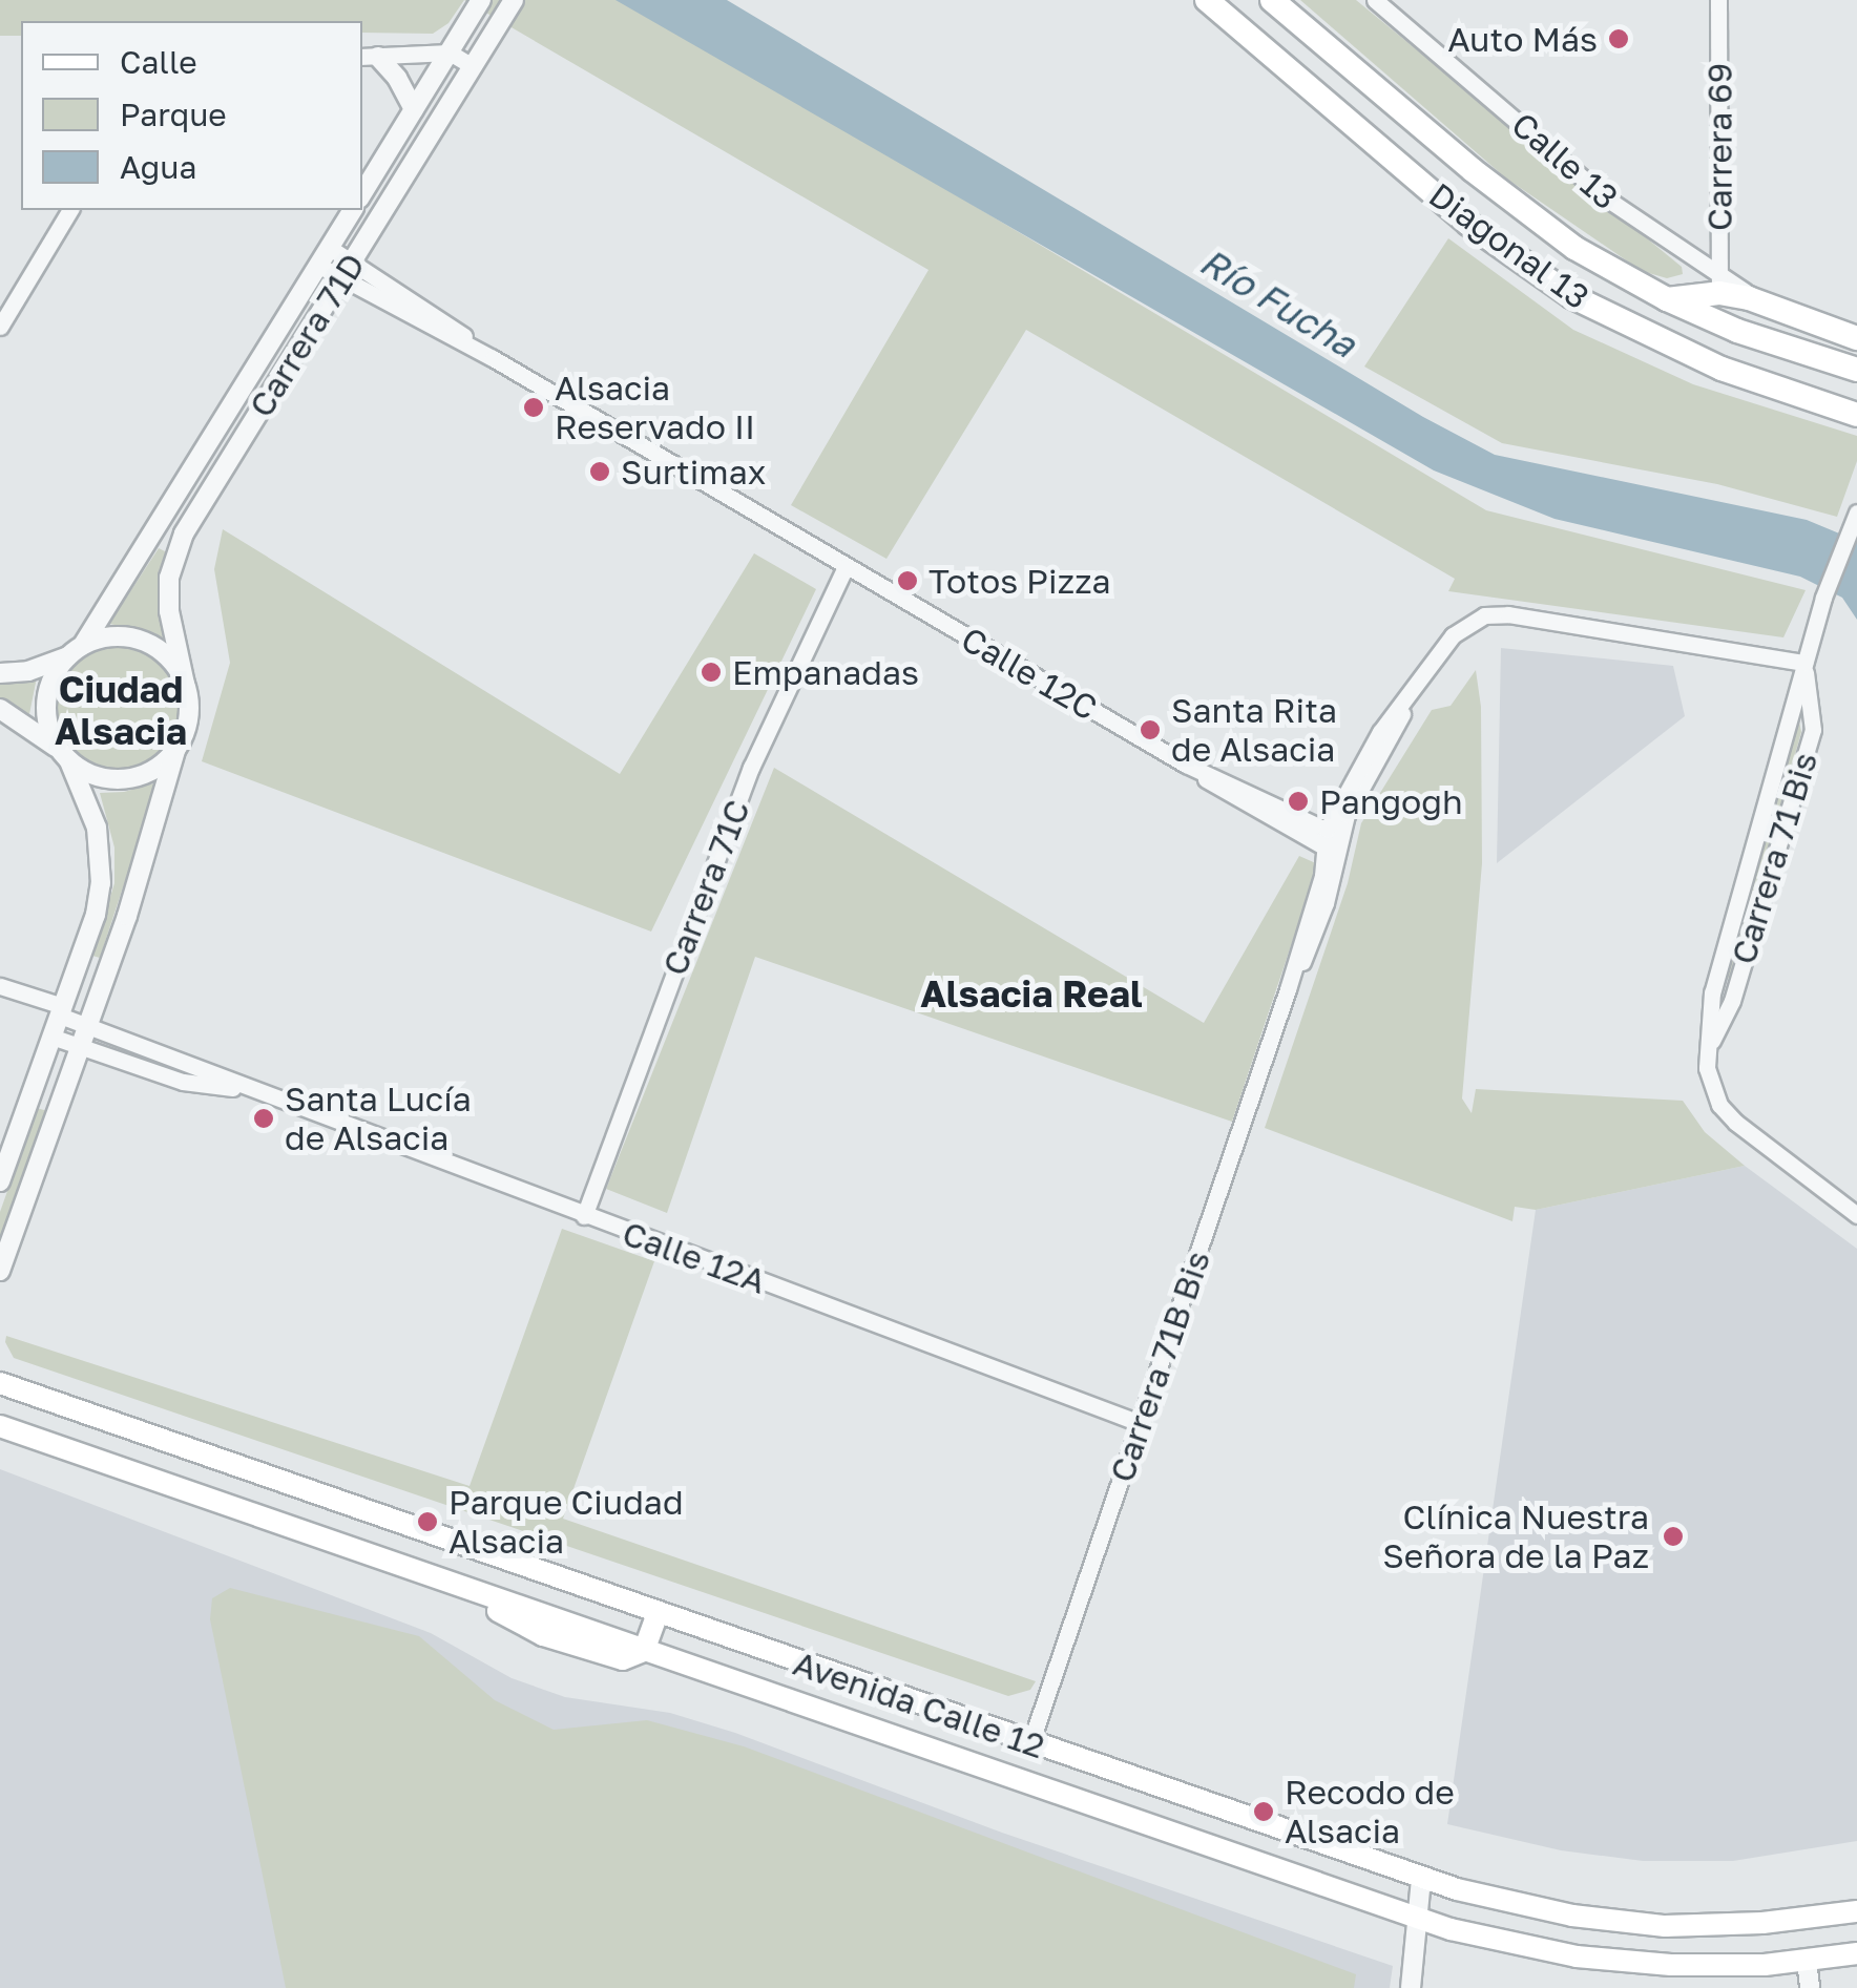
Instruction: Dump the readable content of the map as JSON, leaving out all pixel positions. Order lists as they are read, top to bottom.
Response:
{
  "streets": {
    "main road": ["Diagonal 13", "Avenida Calle 12"],
    "street": [
      "Carrera 69",
      "Calle 13",
      "Carrera 71D",
      "Calle 12C",
      "Carrera 71 Bis",
      "Carrera 71C",
      "Calle 12A",
      "Carrera 71B Bis"
    ]
  },
  "crossings": [
    ["Carrera 69", "Calle 13"],
    ["Carrera 71D", "Calle 12C"],
    ["Calle 12C", "Carrera 71C"],
    ["Calle 12C", "Carrera 71B Bis"],
    ["Carrera 71 Bis", "Carrera 71B Bis"],
    ["Carrera 71C", "Calle 12A"],
    ["Calle 12A", "Carrera 71B Bis"],
    ["Carrera 71B Bis", "Avenida Calle 12"]
  ],
  "districts": ["Ciudad Alsacia", "Alsacia Real"],
  "water": ["Río Fucha"],
  "places": [
    "Auto Más",
    "Alsacia Reservado II",
    "Surtimax",
    "Totos Pizza",
    "Empanadas",
    "Santa Rita de Alsacia",
    "Pangogh",
    "Santa Lucía de Alsacia",
    "Parque Ciudad Alsacia",
    "Clínica Nuestra Señora de la Paz",
    "Recodo de Alsacia"
  ],
  "legend": ["Calle", "Parque", "Agua"]
}
